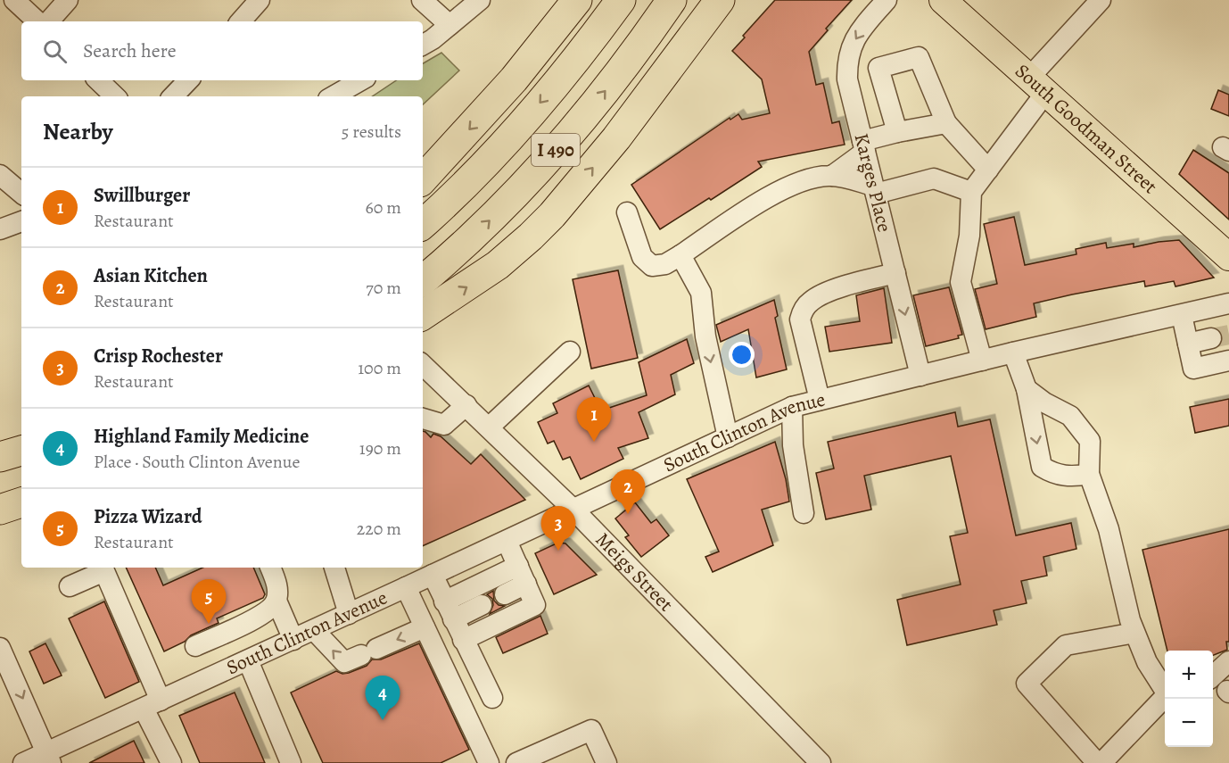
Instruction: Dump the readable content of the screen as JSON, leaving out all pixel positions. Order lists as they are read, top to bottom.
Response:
{
  "streets": {
    "highway": ["I 490"],
    "main road": ["South Goodman Street"],
    "street": ["Karges Place", "South Clinton Avenue", "Meigs Street"]
  },
  "crossings": [
    ["Karges Place", "South Clinton Avenue"],
    ["South Clinton Avenue", "Meigs Street"]
  ],
  "page": {
    "search": "Search here",
    "heading": ["Nearby", "5 results"],
    "list": [
      {
        "mark": "1",
        "name": "Swillburger",
        "note": "Restaurant",
        "value": "60 m"
      },
      {
        "mark": "2",
        "name": "Asian Kitchen",
        "note": "Restaurant",
        "value": "70 m"
      },
      {
        "mark": "3",
        "name": "Crisp Rochester",
        "note": "Restaurant",
        "value": "100 m"
      },
      {
        "mark": "4",
        "name": "Highland Family Medicine",
        "note": "Place · South Clinton Avenue",
        "value": "190 m"
      },
      {
        "mark": "5",
        "name": "Pizza Wizard",
        "note": "Restaurant",
        "value": "220 m"
      }
    ],
    "pins": [
      "1",
      "2",
      "3",
      "5",
      "4"
    ],
    "map_buttons": ["+", "−"]
  }
}
